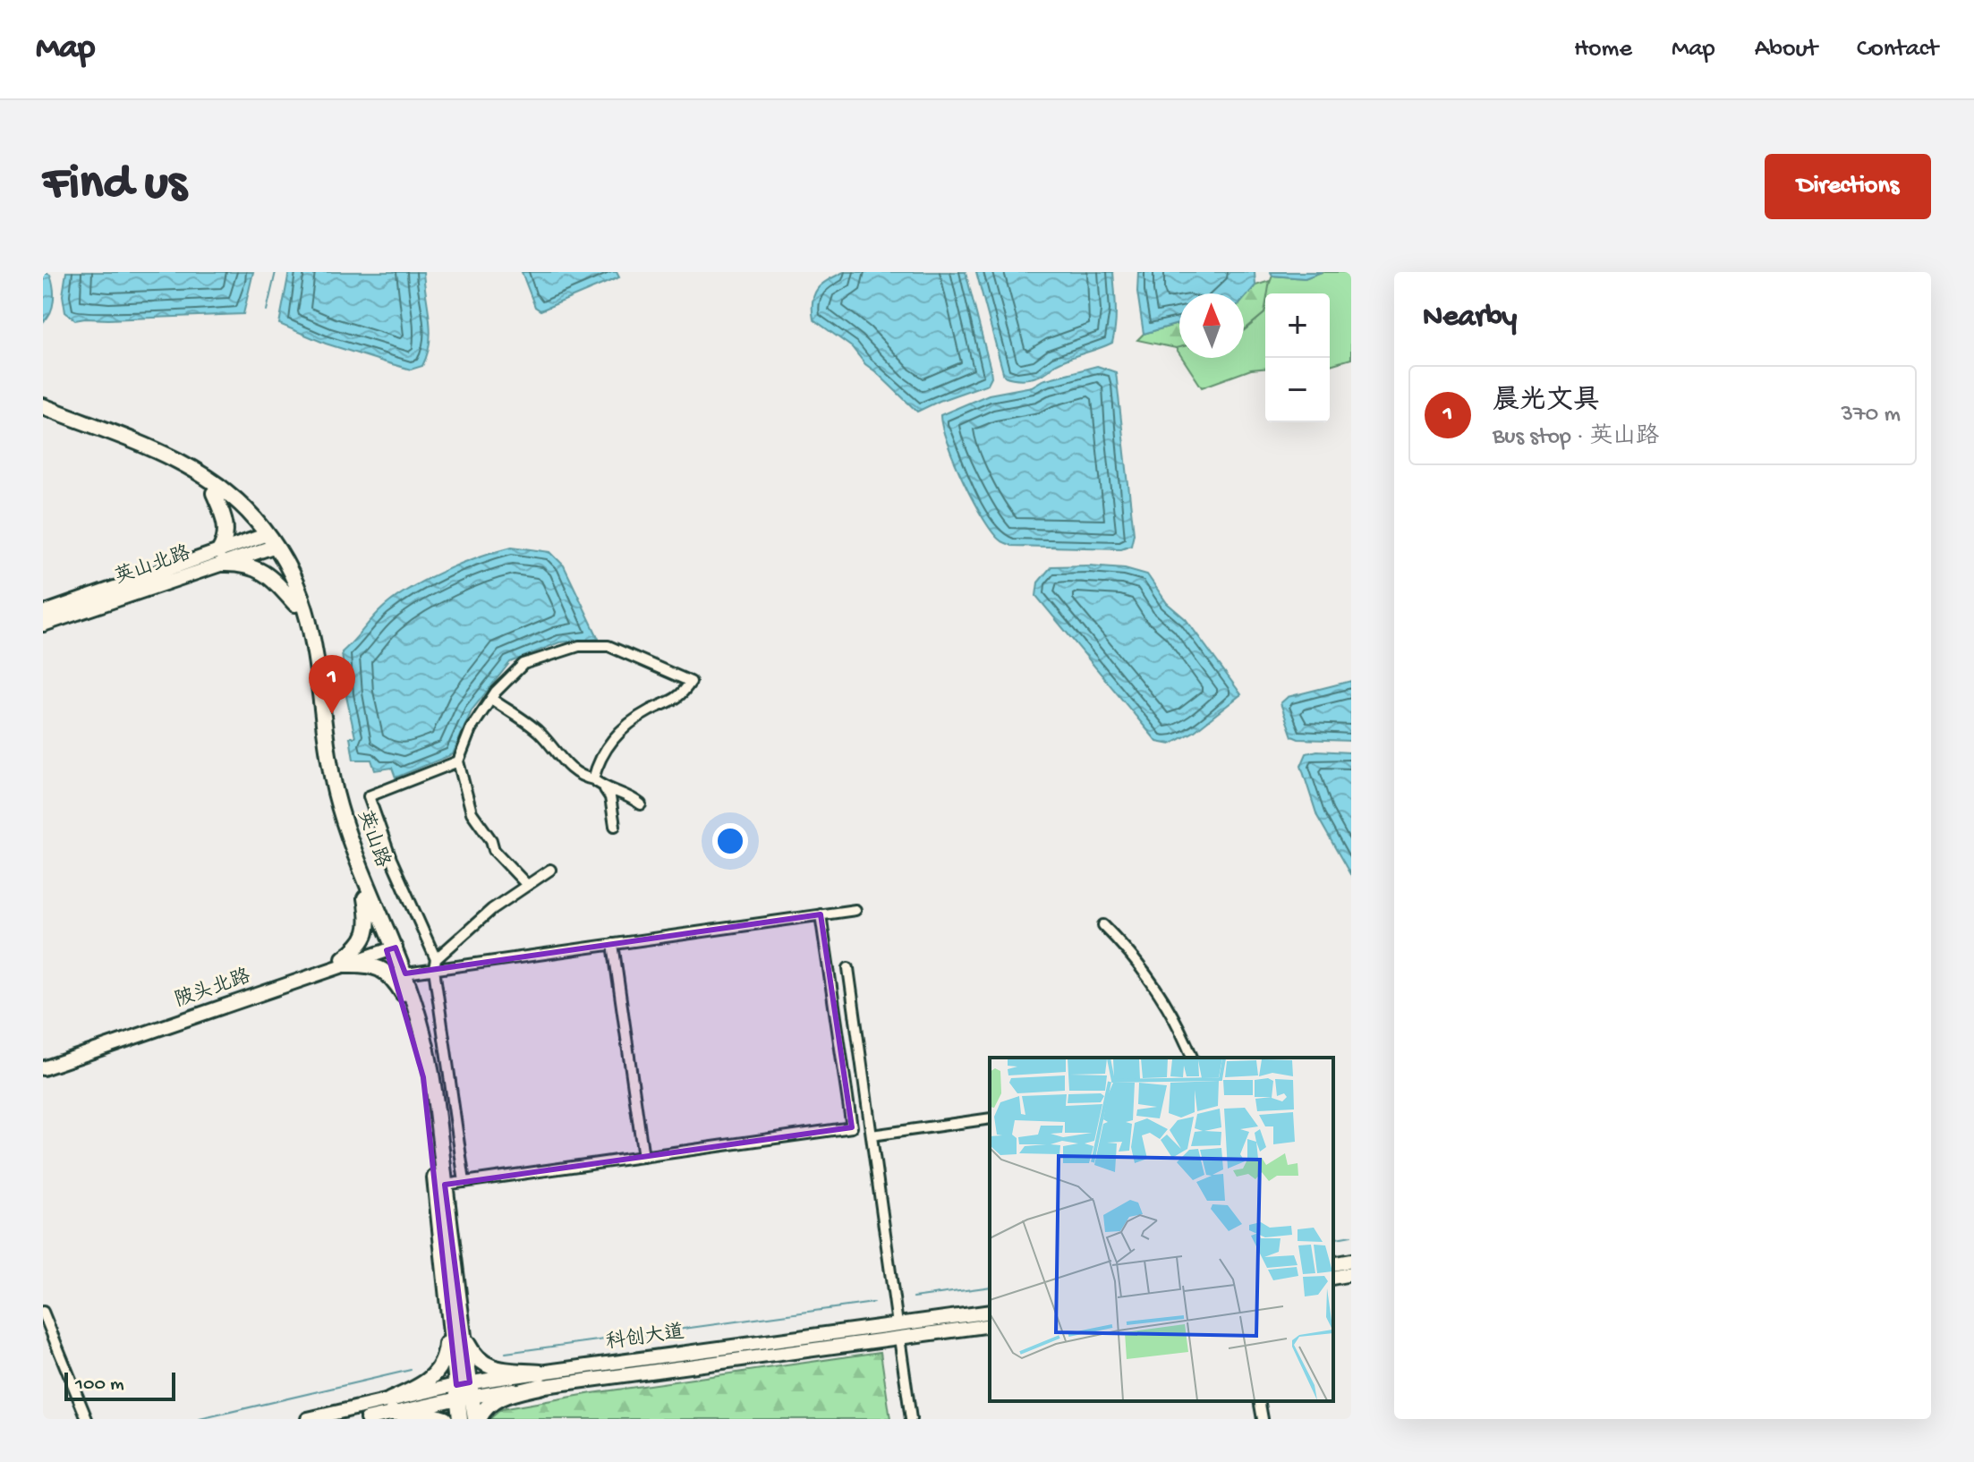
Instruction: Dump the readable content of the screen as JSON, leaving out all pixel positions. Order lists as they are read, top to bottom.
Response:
{
  "streets": {
    "main road": [
      "英山北路",
      "英山路",
      "陂头北路",
      "科创大道"
    ]
  },
  "crossings": [
    ["英山北路", "英山路"],
    ["英山路", "陂头北路"],
    ["英山路", "科创大道"]
  ],
  "scale_bar": "100 m",
  "north": "top",
  "page": {
    "header": "Map",
    "nav": [
      "Home",
      "Map",
      "About",
      "Contact"
    ],
    "buttons": "Directions",
    "title": "Find us",
    "heading": "Nearby",
    "map_buttons": ["+", "−"],
    "list": [
      {
        "mark": "1",
        "name": "晨光文具",
        "note": "Bus stop · 英山路",
        "value": "370 m"
      }
    ],
    "pins": "1",
    "scale": "100 m"
  }
}
